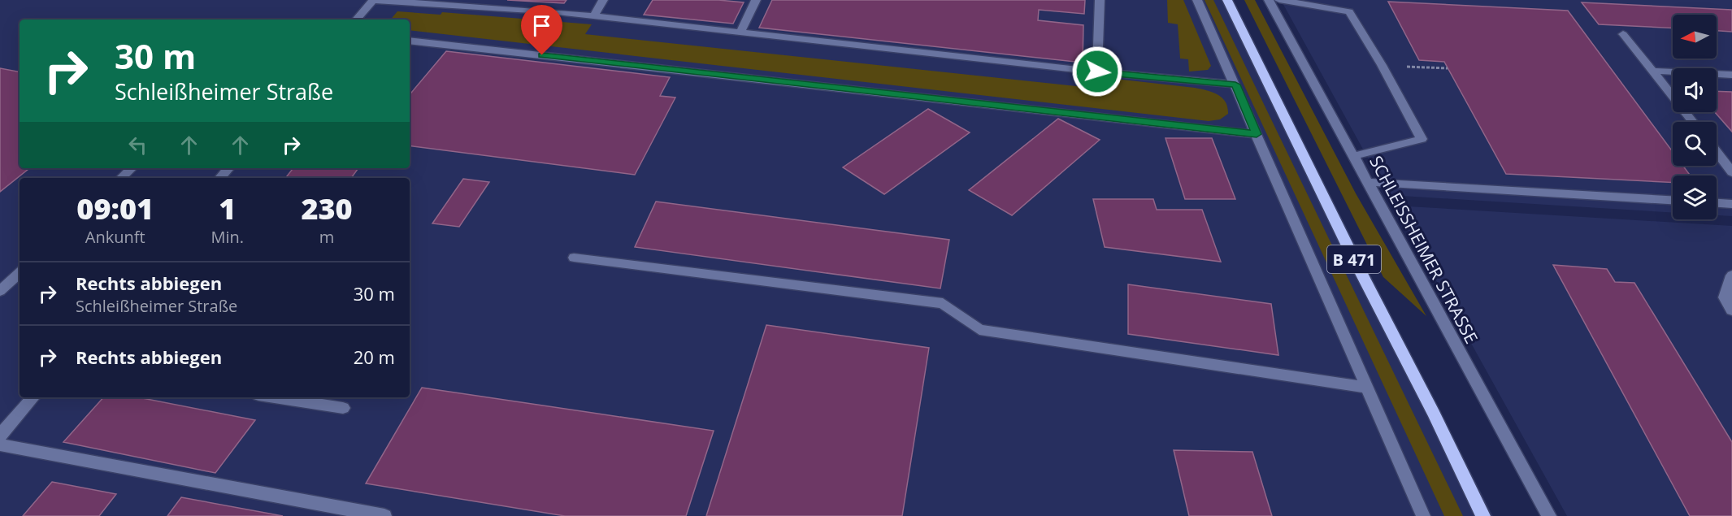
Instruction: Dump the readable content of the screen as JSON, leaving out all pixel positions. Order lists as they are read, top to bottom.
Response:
{
  "streets": {
    "main road": ["B 471"],
    "street": ["SCHLEISSHEIMER STRASSE"]
  },
  "north": "left",
  "page": {
    "turn": ["30 m", "Schleißheimer Straße"],
    "eta": [
      "09:01",
      "Ankunft",
      "1",
      "Min.",
      "230",
      "m"
    ],
    "list": [
      {
        "name": "Rechts abbiegen",
        "note": "Schleißheimer Straße",
        "value": "30 m"
      },
      {
        "name": "Rechts abbiegen",
        "value": "20 m"
      }
    ]
  }
}
